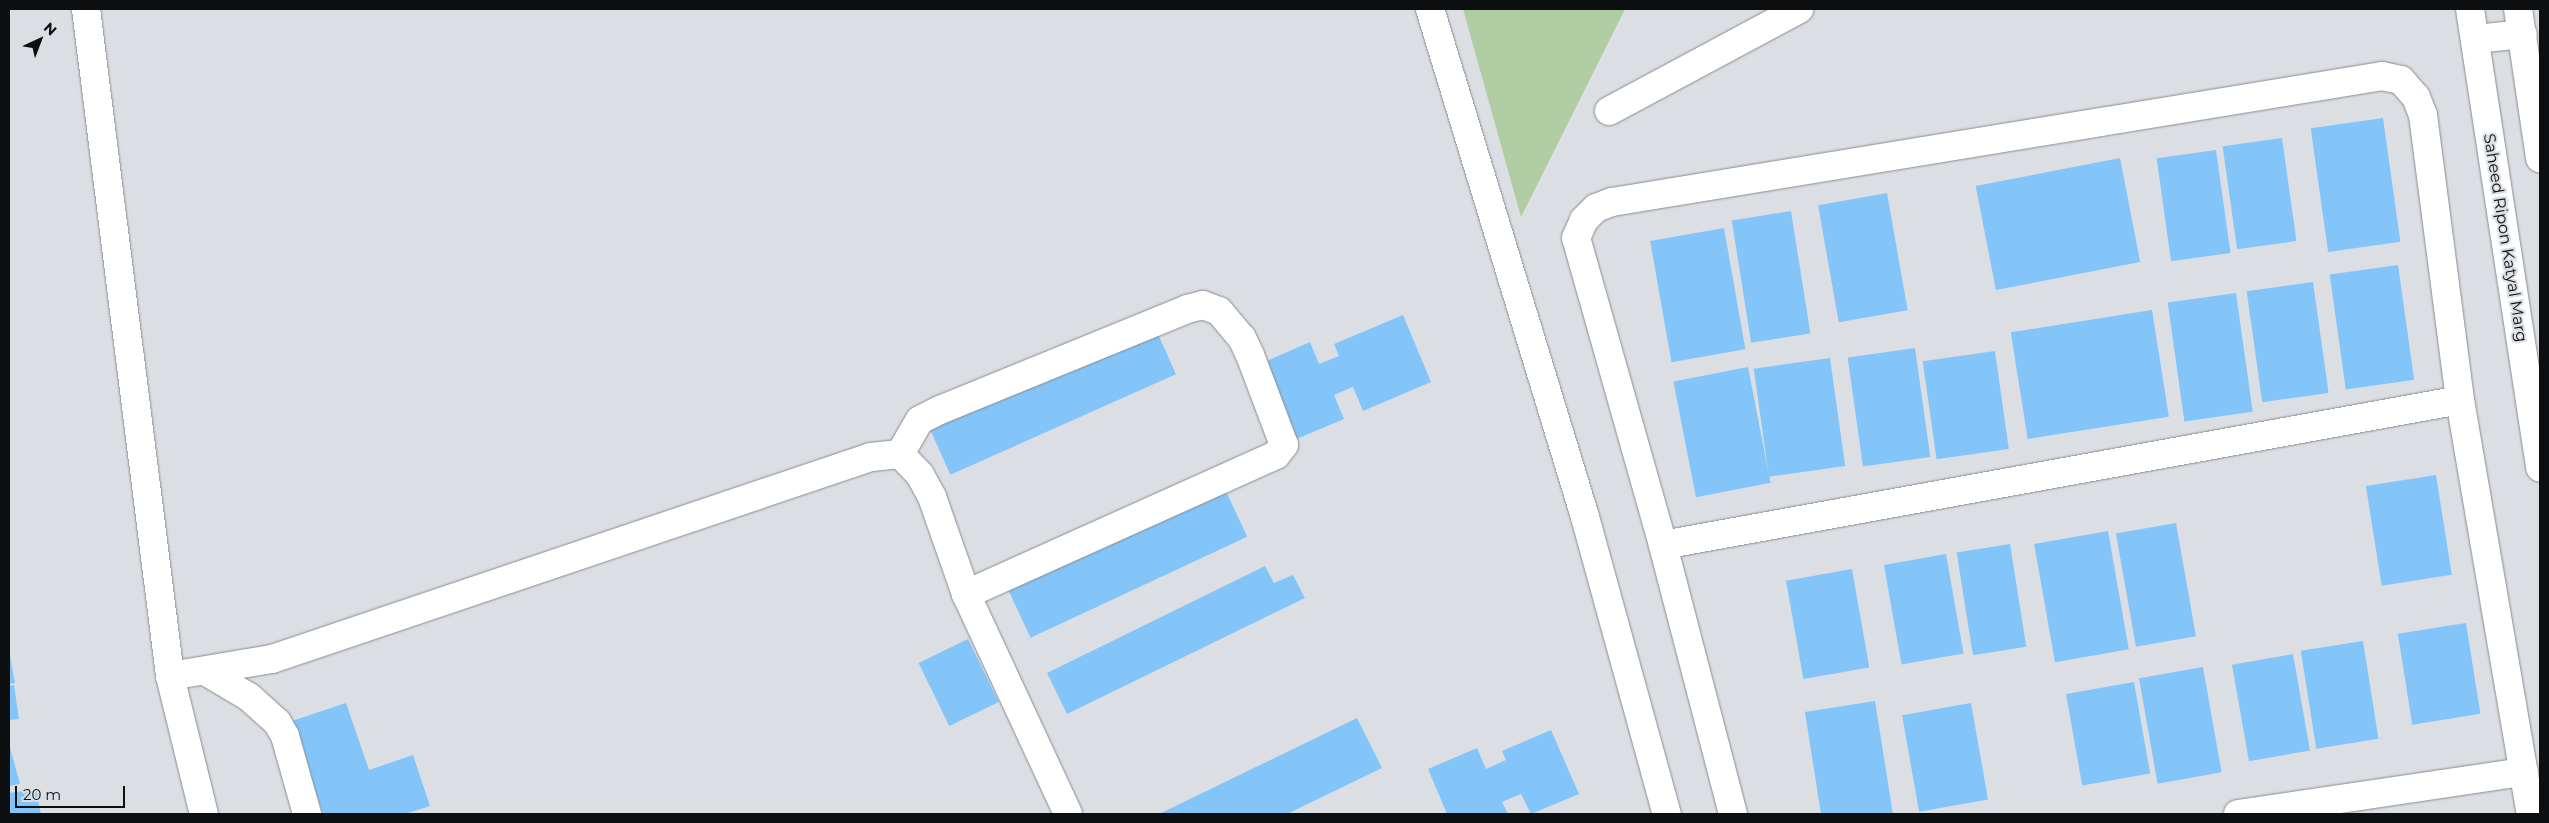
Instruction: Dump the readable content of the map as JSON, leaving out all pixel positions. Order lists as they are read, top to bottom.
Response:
{
  "streets": {
    "street": ["Saheed Ripon Katyal Marg"]
  },
  "scale_bar": "20 m",
  "north": "top right"
}
